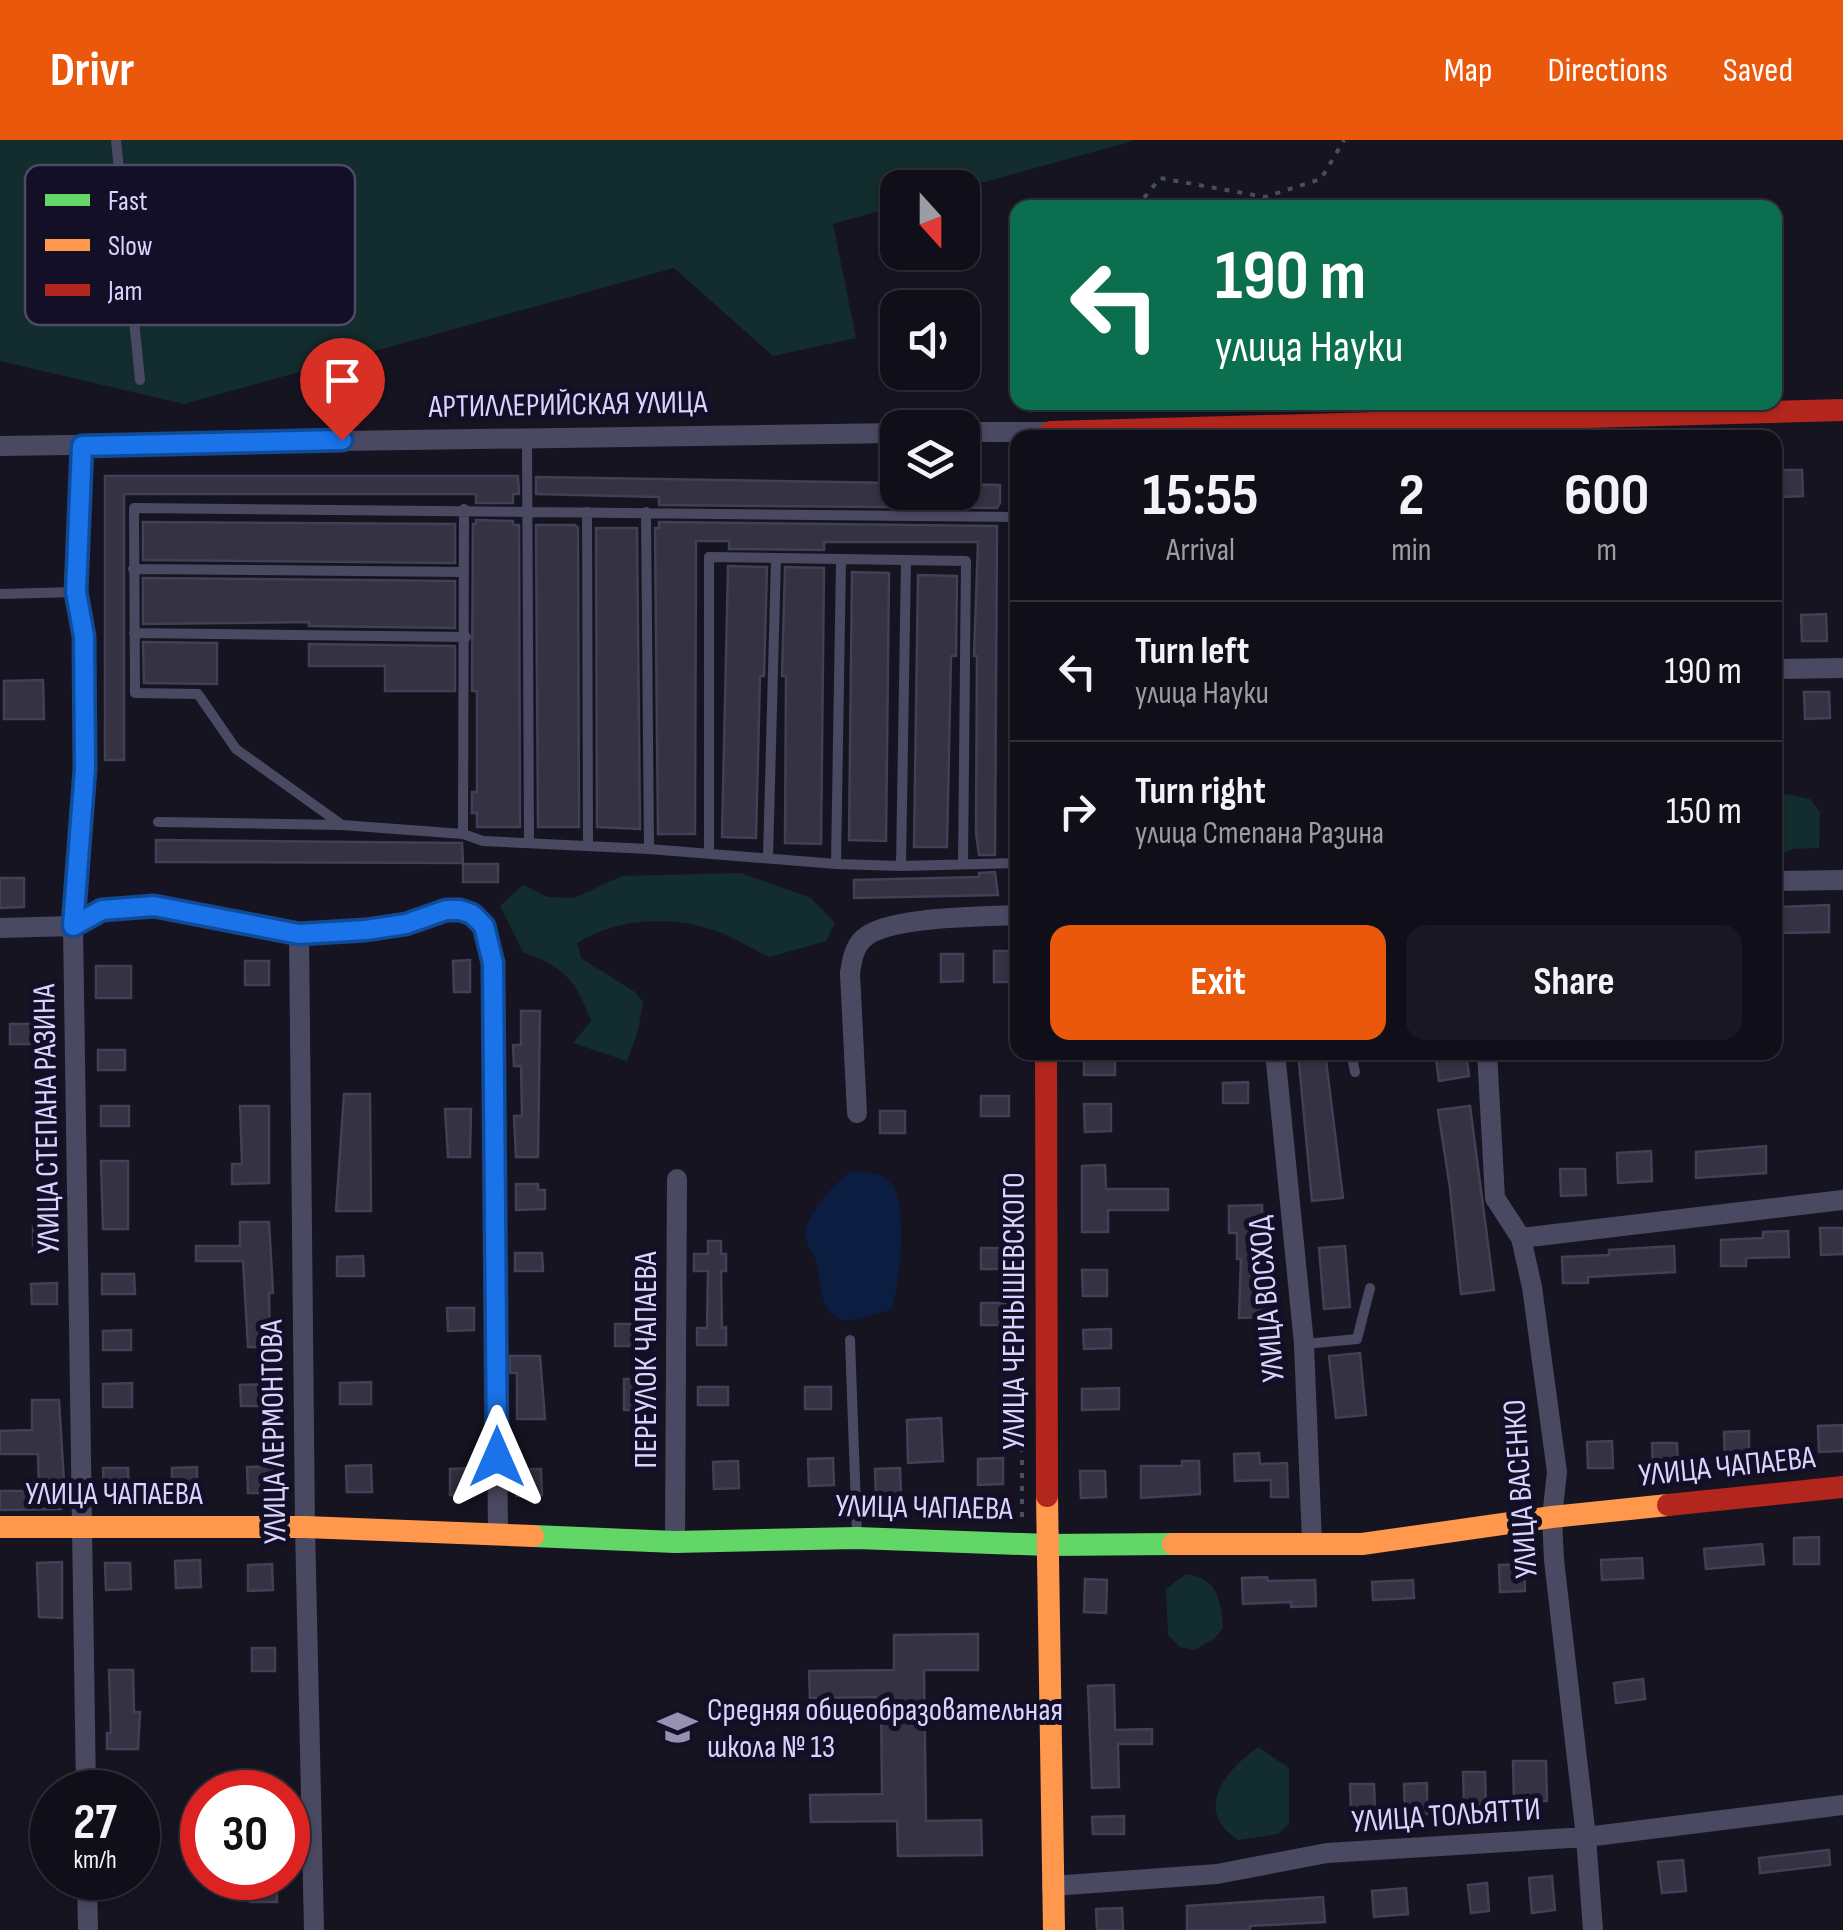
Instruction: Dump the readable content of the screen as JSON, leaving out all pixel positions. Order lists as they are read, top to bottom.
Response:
{
  "streets": {
    "street": [
      "АРТИЛЛЕРИЙСКАЯ УЛИЦА",
      "УЛИЦА СТЕПАНА РАЗИНА",
      "УЛИЦА ВОСХОД",
      "УЛИЦА ЧЕРНЫШЕВСКОГО",
      "ПЕРЕУЛОК ЧАПАЕВА",
      "УЛИЦА ЛЕРМОНТОВА",
      "УЛИЦА ЧАПАЕВА",
      "УЛИЦА ВАСЕНКО",
      "УЛИЦА ТОЛЬЯТТИ"
    ]
  },
  "crossings": [
    ["АРТИЛЛЕРИЙСКАЯ УЛИЦА", "УЛИЦА СТЕПАНА РАЗИНА"],
    ["УЛИЦА СТЕПАНА РАЗИНА", "УЛИЦА ЧАПАЕВА"],
    ["УЛИЦА ВОСХОД", "УЛИЦА ЧАПАЕВА"],
    ["УЛИЦА ЧЕРНЫШЕВСКОГО", "УЛИЦА ЧАПАЕВА"],
    ["УЛИЦА ЧЕРНЫШЕВСКОГО", "УЛИЦА ТОЛЬЯТТИ"],
    ["ПЕРЕУЛОК ЧАПАЕВА", "УЛИЦА ЧАПАЕВА"],
    ["УЛИЦА ЛЕРМОНТОВА", "УЛИЦА ЧАПАЕВА"],
    ["УЛИЦА ЧАПАЕВА", "УЛИЦА ВАСЕНКО"],
    ["УЛИЦА ВАСЕНКО", "УЛИЦА ТОЛЬЯТТИ"]
  ],
  "places": {
    "school or university": ["Средняя общеобразовательная школа № 13"]
  },
  "legend": ["Fast", "Slow", "Jam"],
  "north": "bottom",
  "page": {
    "header": "Drivr",
    "nav": ["Map", "Directions", "Saved"],
    "turn": ["190 m", "улица Науки"],
    "eta": [
      "15:55",
      "Arrival",
      "2",
      "min",
      "600",
      "m"
    ],
    "list": [
      {
        "name": "Turn left",
        "note": "улица Науки",
        "value": "190 m"
      },
      {
        "name": "Turn right",
        "note": "улица Степана Разина",
        "value": "150 m"
      }
    ],
    "buttons": ["Exit", "Share"],
    "speed": "27 km/h",
    "limit": "30"
  }
}
